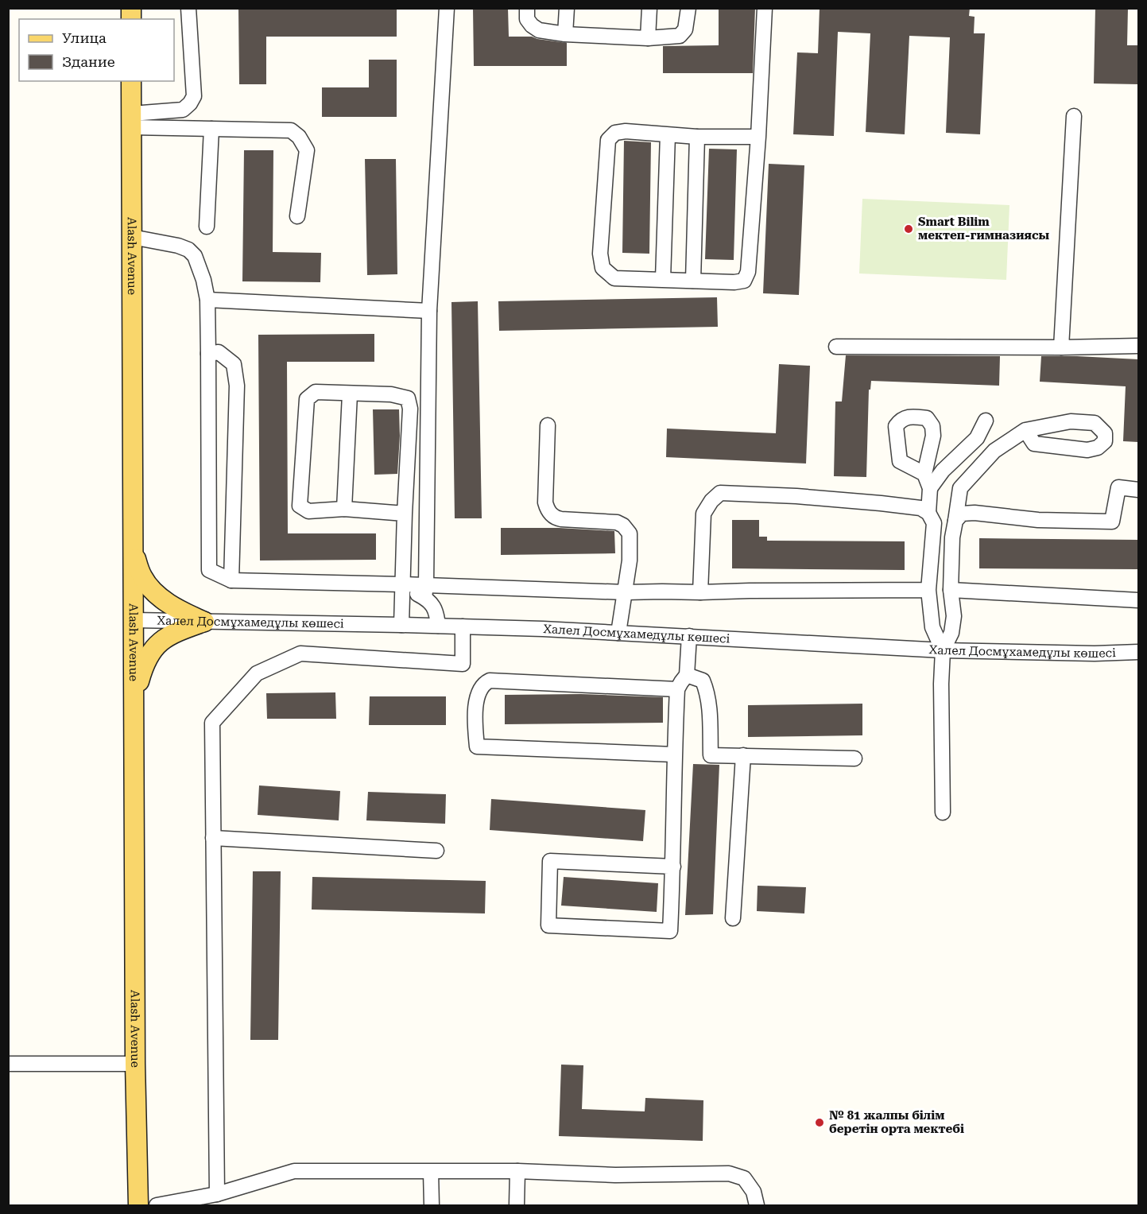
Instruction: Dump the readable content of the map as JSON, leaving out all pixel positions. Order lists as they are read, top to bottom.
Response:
{
  "streets": {
    "main road": ["Alash Avenue"],
    "street": ["Халел Досмұхамедұлы көшесі"]
  },
  "crossings": [
    ["Alash Avenue", "Халел Досмұхамедұлы көшесі"]
  ],
  "places": ["Smart Bilim мектеп-гимназиясы", "№ 81 жалпы білім беретін орта мектебі"],
  "legend": ["Улица", "Здание"]
}
